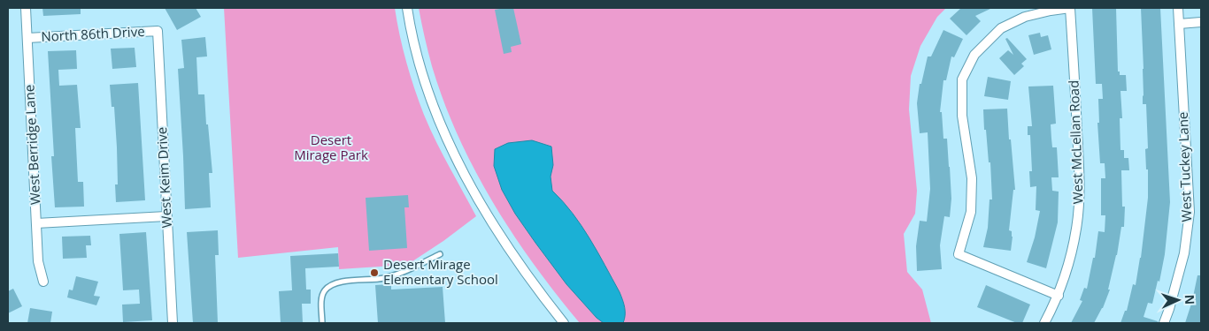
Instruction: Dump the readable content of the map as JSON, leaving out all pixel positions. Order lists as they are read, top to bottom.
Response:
{
  "streets": {
    "street": [
      "North 86th Drive",
      "West McLellan Road",
      "West Berridge Lane",
      "West Tuckey Lane",
      "West Keim Drive"
    ]
  },
  "crossings": [
    ["North 86th Drive", "West Berridge Lane"],
    ["North 86th Drive", "West Keim Drive"]
  ],
  "parks": ["Desert Mirage Park"],
  "places": ["Desert Mirage Elementary School"],
  "north": "right"
}
